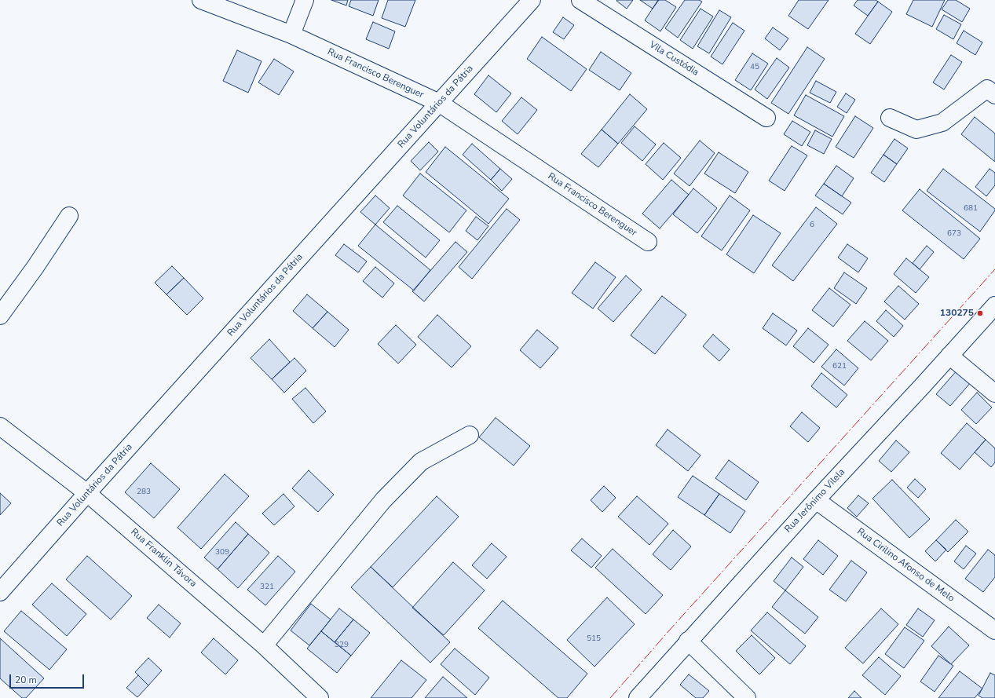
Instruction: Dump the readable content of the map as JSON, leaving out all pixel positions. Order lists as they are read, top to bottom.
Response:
{
  "streets": {
    "street": [
      "Vila Custódia",
      "Rua Francisco Berenguer",
      "Rua Voluntários da Pátria",
      "Rua Jerônimo Vilela",
      "Rua Franklin Távora",
      "Rua Cirilino Afonso de Melo"
    ]
  },
  "crossings": [
    ["Rua Francisco Berenguer", "Rua Voluntários da Pátria"],
    ["Rua Voluntários da Pátria", "Rua Franklin Távora"],
    ["Rua Jerônimo Vilela", "Rua Cirilino Afonso de Melo"]
  ],
  "places": ["130275"],
  "house_numbers": [
    "45",
    "681",
    "6",
    "673",
    "621",
    "283",
    "309",
    "321",
    "515",
    "329"
  ],
  "scale_bar": "20 m"
}
